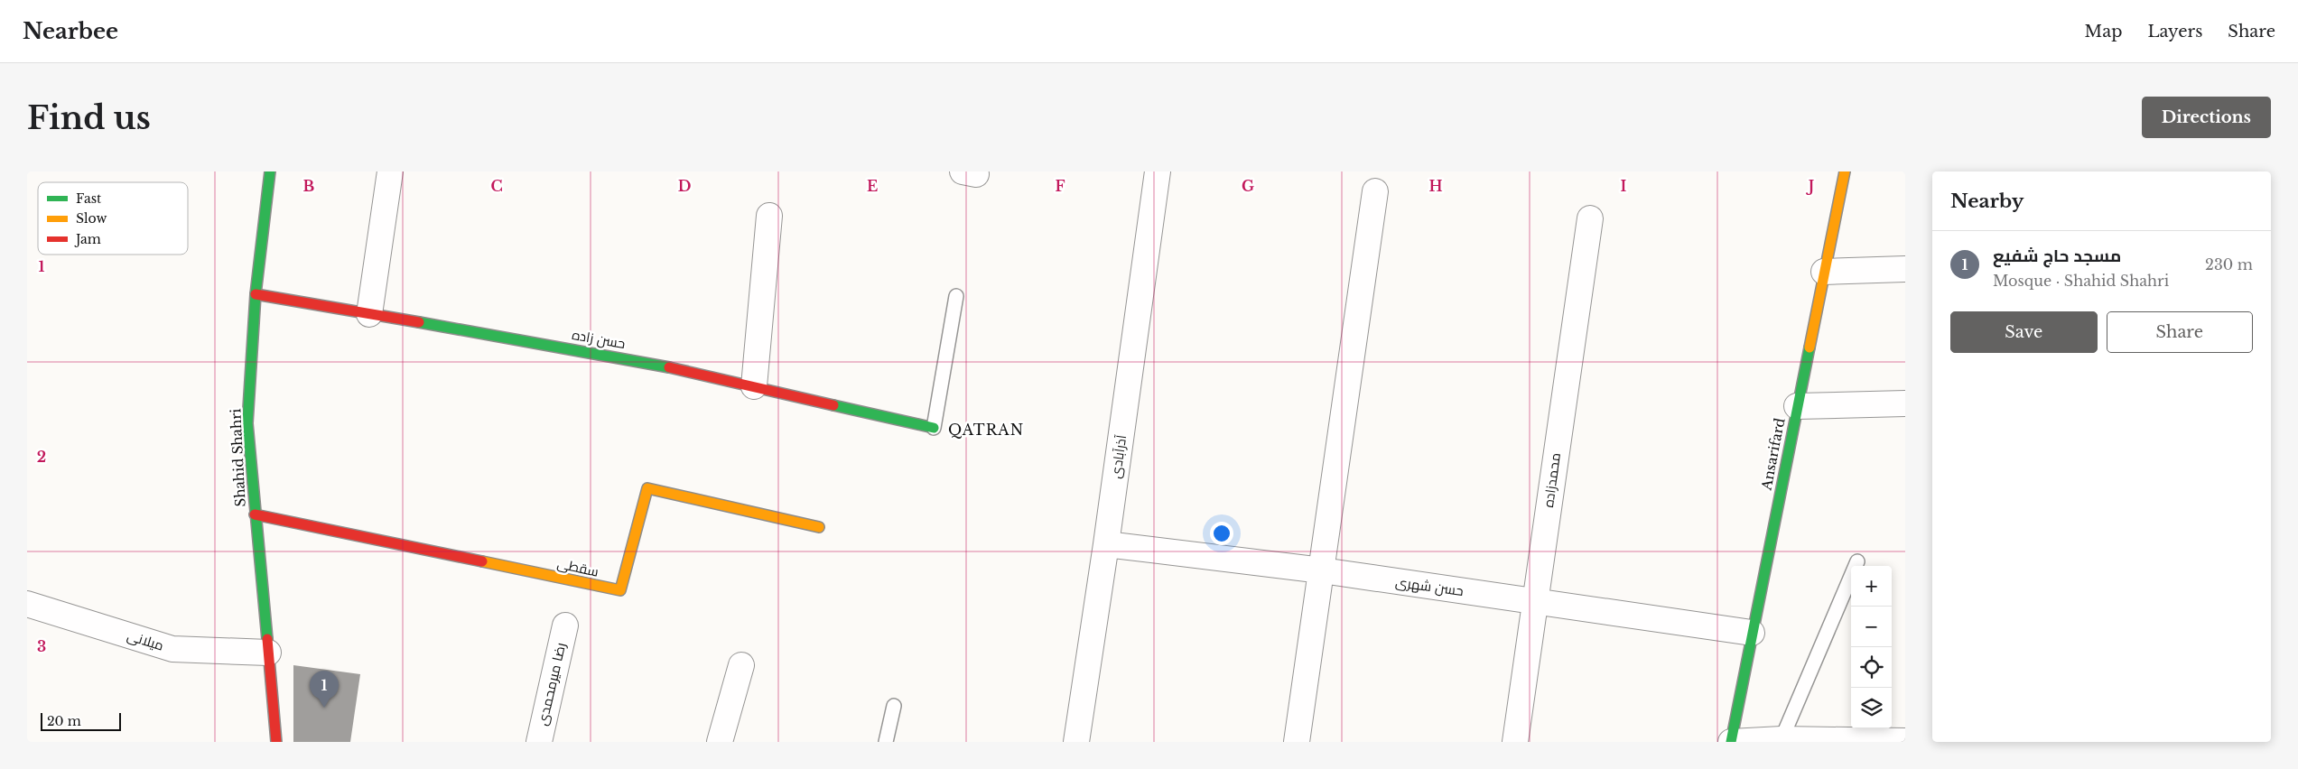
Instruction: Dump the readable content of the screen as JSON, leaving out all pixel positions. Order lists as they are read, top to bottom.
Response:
{
  "streets": {
    "street": [
      "حسن زاده",
      "Ansarifard",
      "آذرآبادی",
      "Shahid Shahri",
      "محمدزاده",
      "سقطی",
      "حسن شهری",
      "میلانی",
      "رضا میرمحمدی"
    ]
  },
  "crossings": [
    ["حسن زاده", "Shahid Shahri"],
    ["Ansarifard", "حسن شهری"],
    ["آذرآبادی", "حسن شهری"],
    ["Shahid Shahri", "سقطی"],
    ["Shahid Shahri", "میلانی"],
    ["محمدزاده", "حسن شهری"]
  ],
  "districts": ["QATRAN"],
  "legend": ["Fast", "Slow", "Jam"],
  "scale_bar": "20 m",
  "page": {
    "header": "Nearbee",
    "nav": ["Map", "Layers", "Share"],
    "buttons": [
      "Directions",
      ["Save", "Share"]
    ],
    "title": "Find us",
    "heading": "Nearby",
    "list": [
      {
        "mark": "1",
        "name": "مسجد حاج شفیع",
        "note": "Mosque · Shahid Shahri",
        "value": "230 m"
      }
    ],
    "map_buttons": ["+", "−"],
    "pins": "1",
    "scale": "20 m"
  },
  "grid": {
    "columns": [
      "B",
      "C",
      "D",
      "E",
      "F",
      "G",
      "H",
      "I",
      "J"
    ],
    "rows": ["1", "2", "3"]
  }
}
